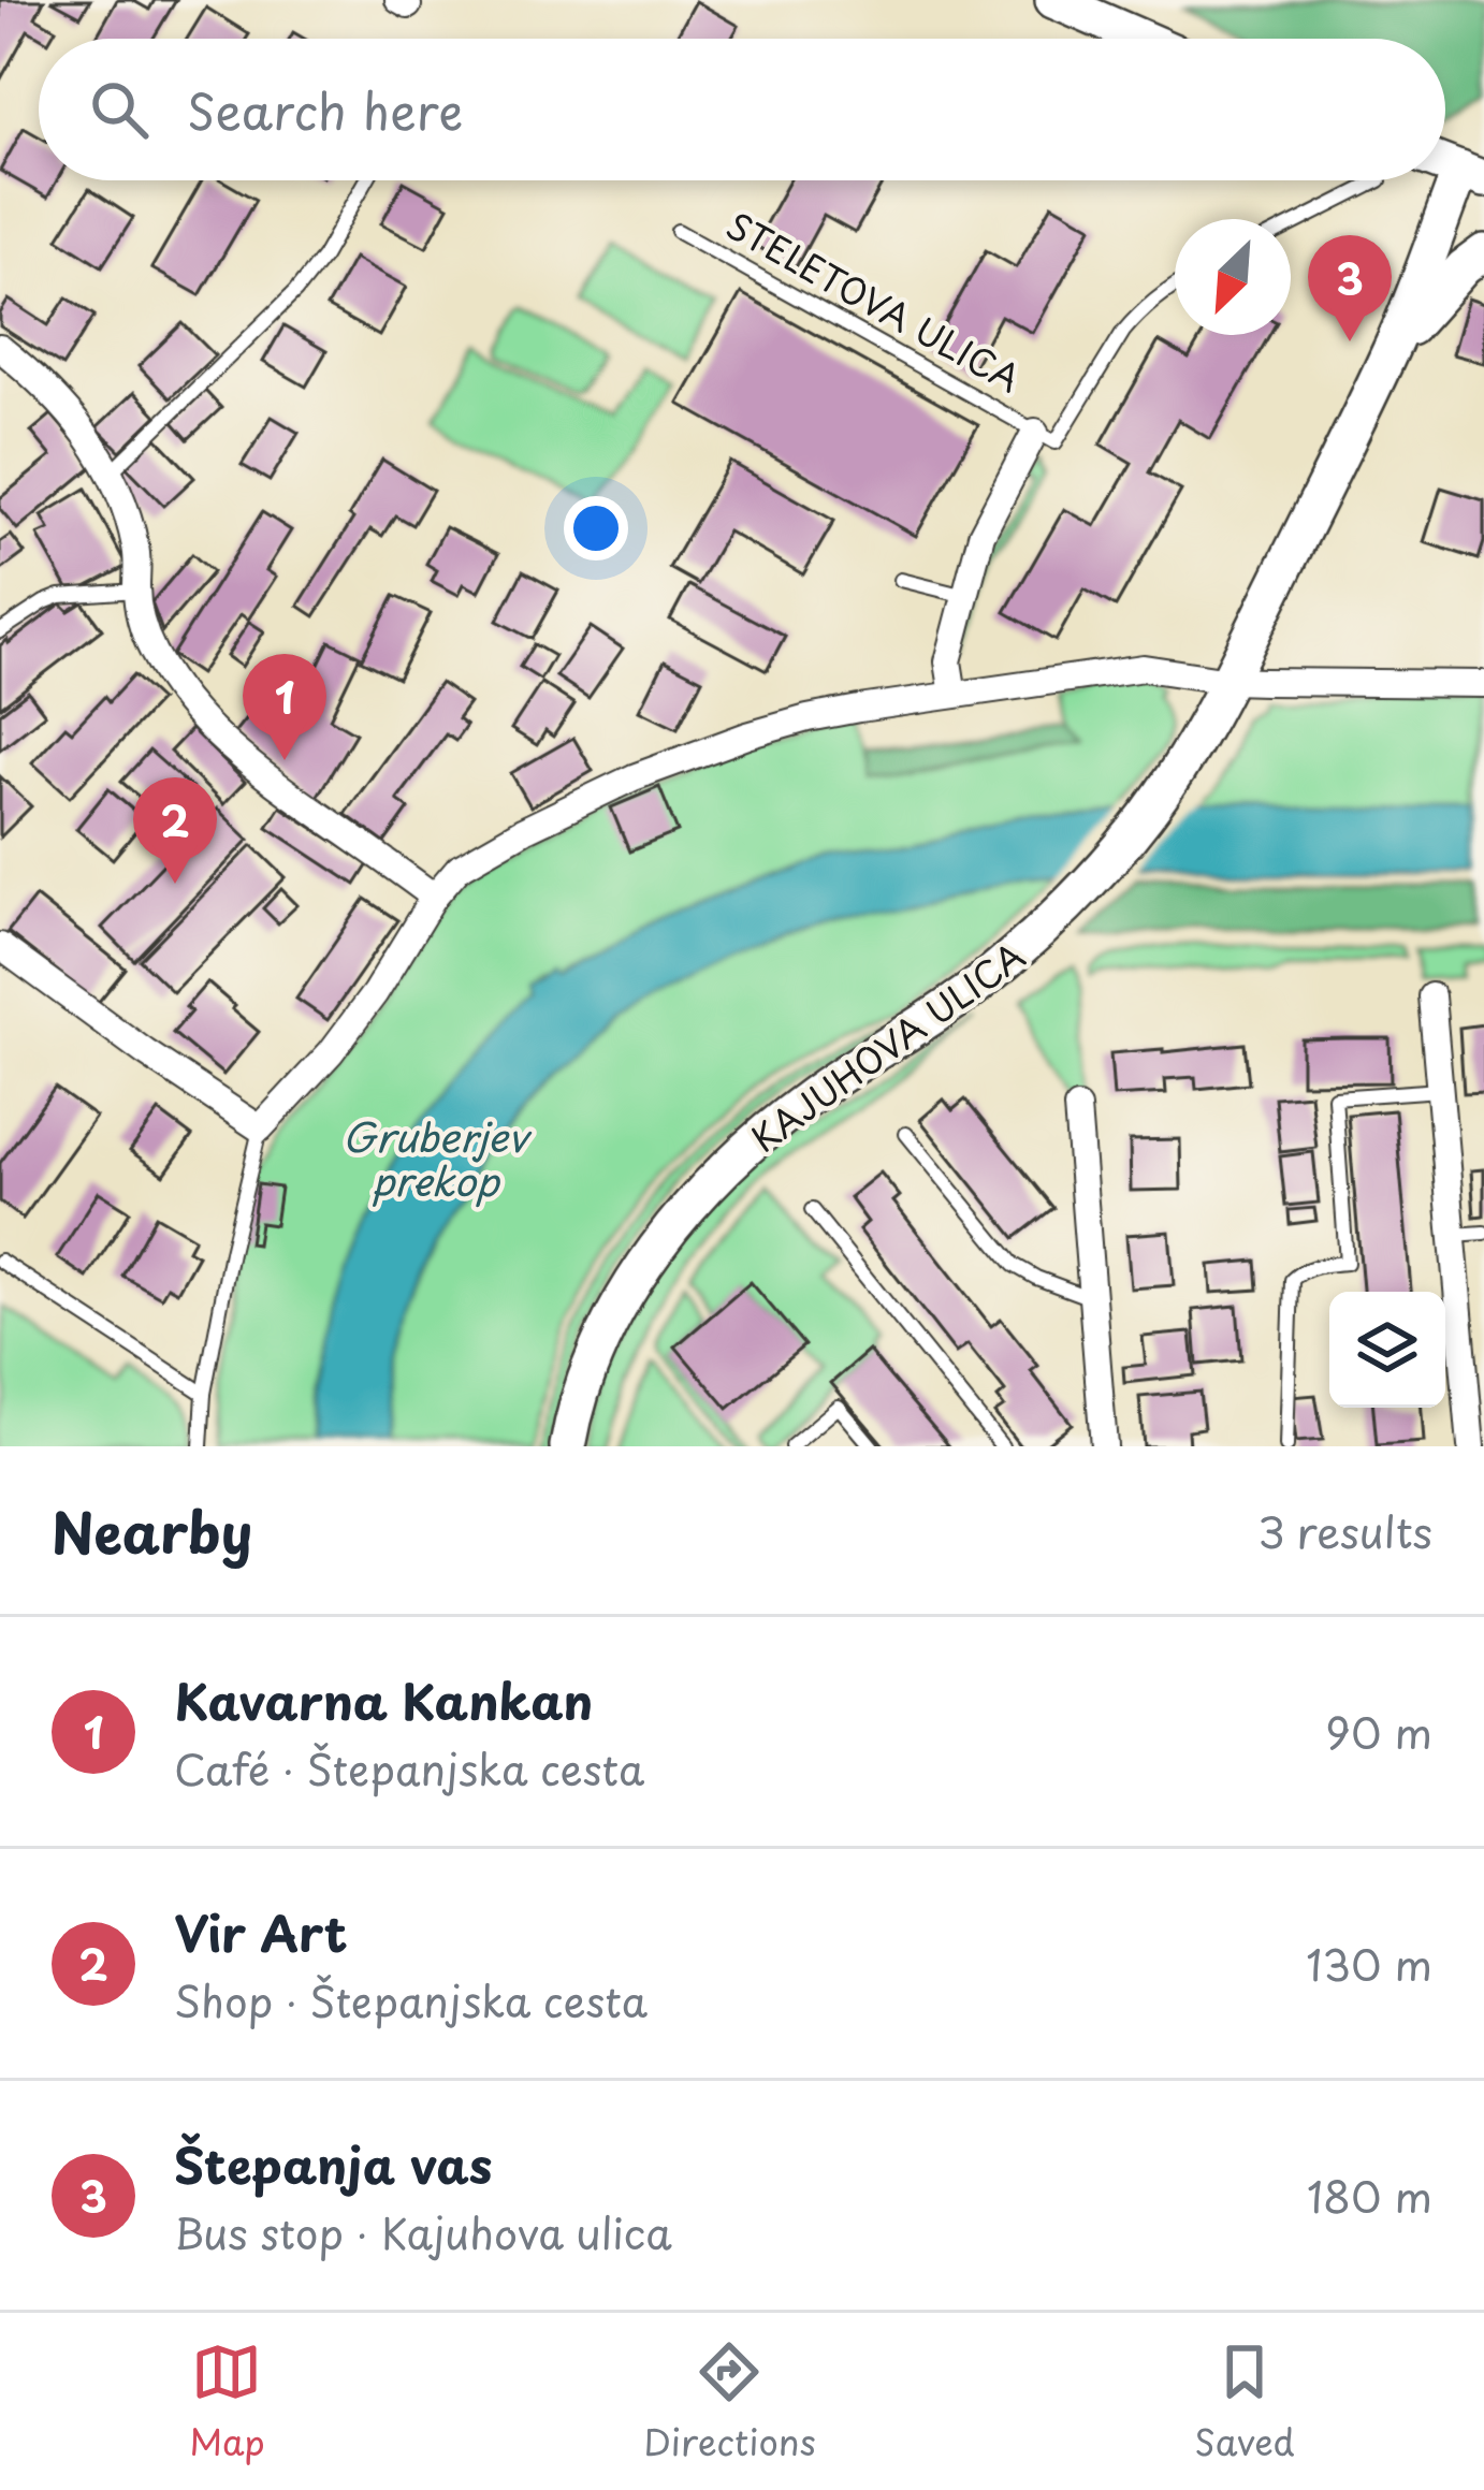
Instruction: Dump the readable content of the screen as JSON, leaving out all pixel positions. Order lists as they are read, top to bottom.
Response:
{
  "streets": {
    "main road": ["KAJUHOVA ULICA"],
    "street": ["STELETOVA ULICA"]
  },
  "water": ["Gruberjev prekop"],
  "north": "bottom left",
  "page": {
    "search": "Search here",
    "pins": ["3", "1", "2"],
    "heading": ["Nearby", "3 results"],
    "list": [
      {
        "mark": "1",
        "name": "Kavarna Kankan",
        "note": "Café · Štepanjska cesta",
        "value": "90 m"
      },
      {
        "mark": "2",
        "name": "Vir Art",
        "note": "Shop · Štepanjska cesta",
        "value": "130 m"
      },
      {
        "mark": "3",
        "name": "Štepanja vas",
        "note": "Bus stop · Kajuhova ulica",
        "value": "180 m"
      }
    ],
    "nav": ["Map", "Directions", "Saved"]
  }
}
